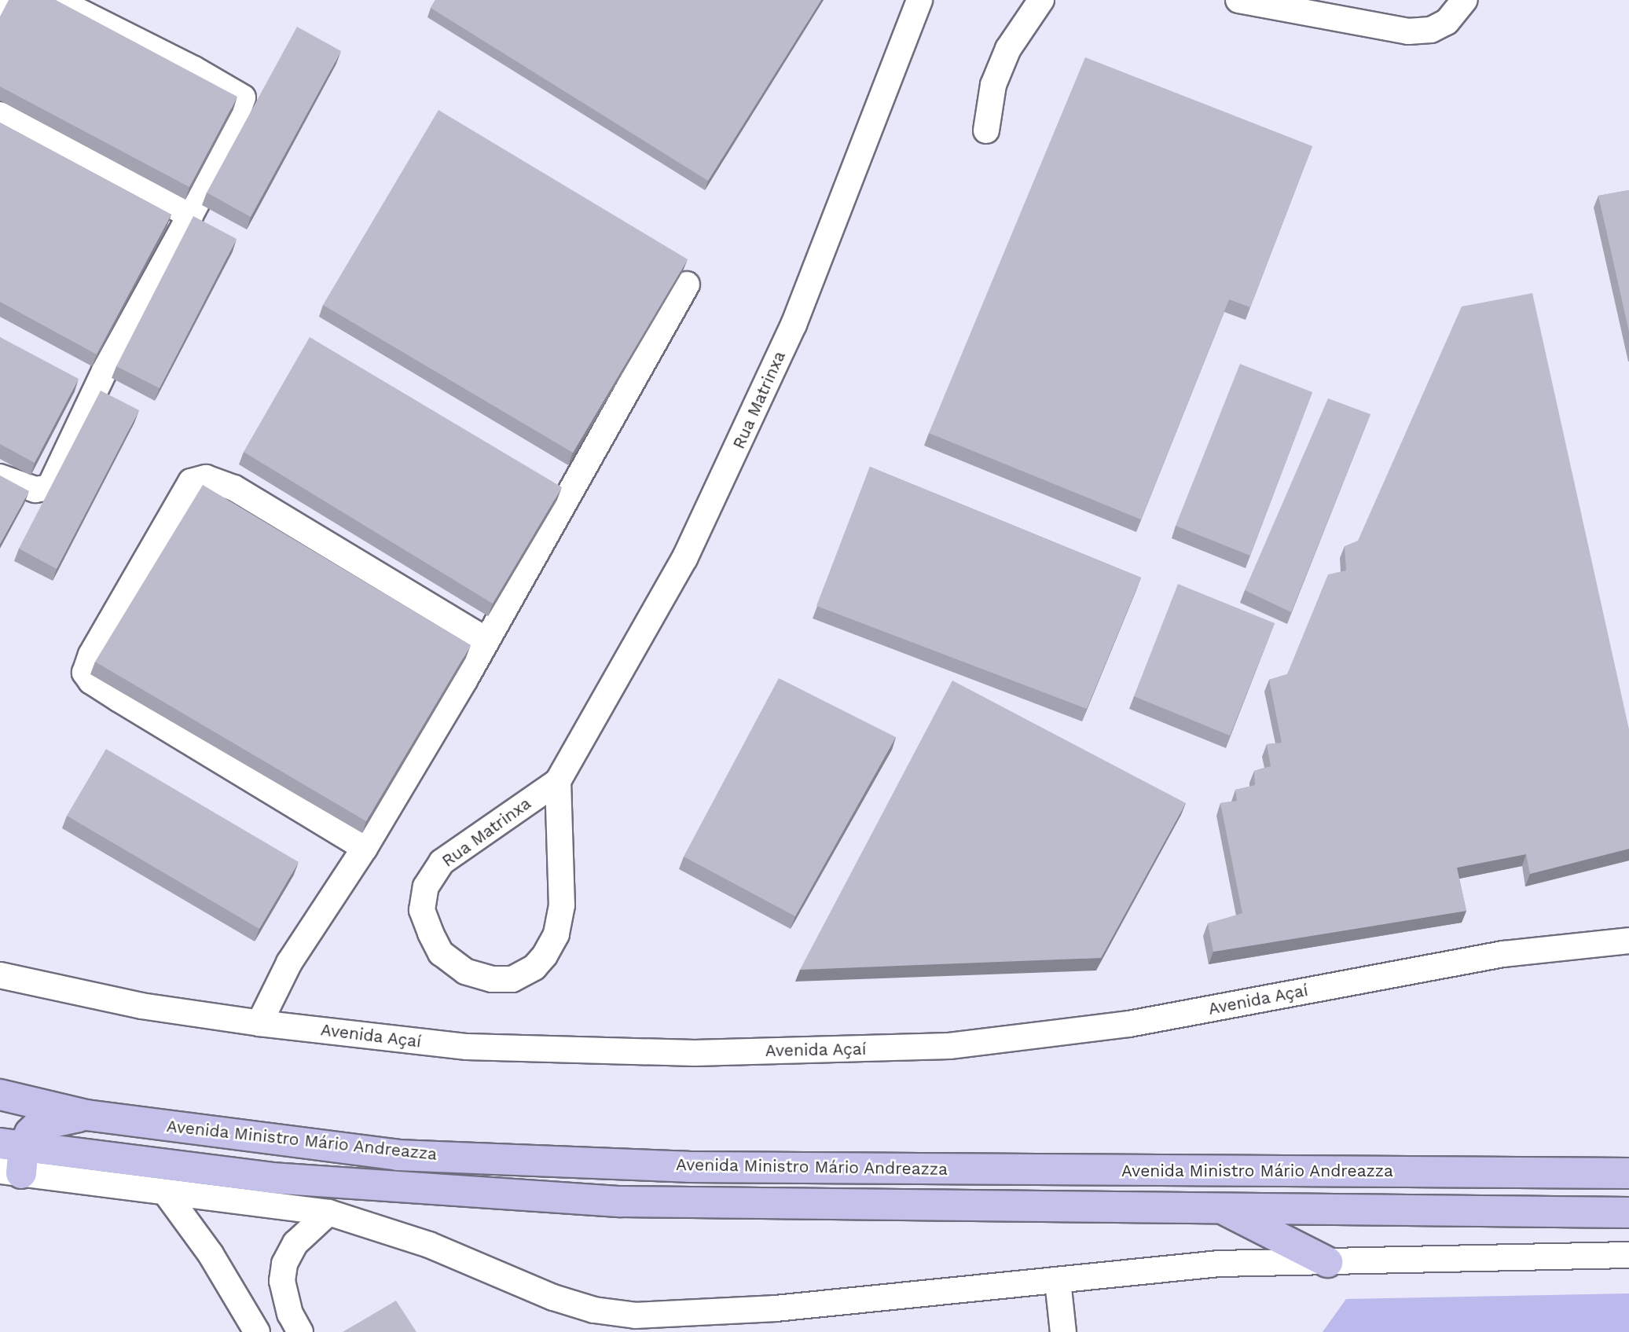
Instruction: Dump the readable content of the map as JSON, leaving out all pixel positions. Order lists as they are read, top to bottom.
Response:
{
  "streets": {
    "main road": ["Avenida Ministro Mário Andreazza"],
    "street": ["Rua Matrinxa", "Avenida Açaí"]
  }
}
